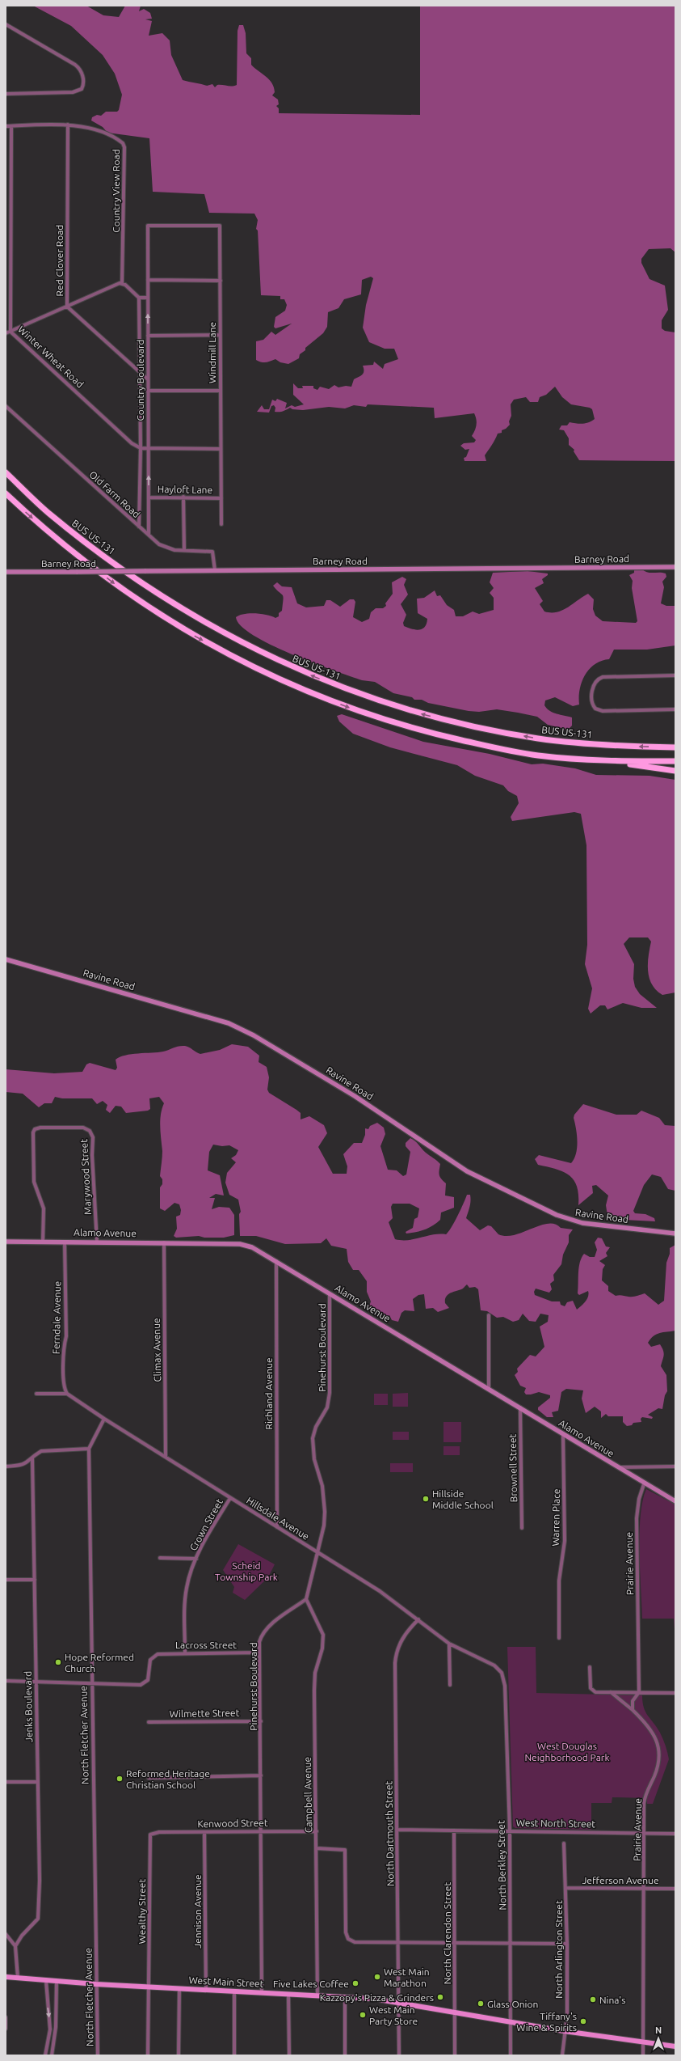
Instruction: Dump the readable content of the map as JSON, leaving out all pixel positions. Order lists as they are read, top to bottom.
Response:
{
  "streets": {
    "highway": ["BUS US-131"],
    "main road": ["West Main Street"],
    "street": [
      "Country View Road",
      "Red Clover Road",
      "Windmill Lane",
      "Winter Wheat Road",
      "Country Boulevard",
      "Hayloft Lane",
      "Old Farm Road",
      "Barney Road",
      "Ravine Road",
      "Marywood Street",
      "Alamo Avenue",
      "Ferndale Avenue",
      "Pinehurst Boulevard",
      "Climax Avenue",
      "Richland Avenue",
      "Brownell Street",
      "Warren Place",
      "Hillsdale Avenue",
      "Crown Street",
      "Prairie Avenue",
      "Lacross Street",
      "Jenks Boulevard",
      "Wilmette Street",
      "North Fletcher Avenue",
      "Campbell Avenue",
      "Kenwood Street",
      "West North Street",
      "North Dartmouth Street",
      "North Berkley Street",
      "Jefferson Avenue",
      "Wealthy Street",
      "Jennison Avenue",
      "North Clarendon Street",
      "North Arlington Street"
    ]
  },
  "crossings": [
    ["Country View Road", "Red Clover Road"],
    ["Country View Road", "Winter Wheat Road"],
    ["Red Clover Road", "Country Boulevard"],
    ["Windmill Lane", "Country Boulevard"],
    ["Windmill Lane", "Hayloft Lane"],
    ["Winter Wheat Road", "Country Boulevard"],
    ["Country Boulevard", "Hayloft Lane"],
    ["Country Boulevard", "Old Farm Road"],
    ["Old Farm Road", "Barney Road"],
    ["Marywood Street", "Alamo Avenue"],
    ["Alamo Avenue", "Ferndale Avenue"],
    ["Alamo Avenue", "Pinehurst Boulevard"],
    ["Alamo Avenue", "Climax Avenue"],
    ["Alamo Avenue", "Richland Avenue"],
    ["Alamo Avenue", "Brownell Street"],
    ["Alamo Avenue", "Warren Place"],
    ["Alamo Avenue", "Prairie Avenue"],
    ["Ferndale Avenue", "Hillsdale Avenue"],
    ["Pinehurst Boulevard", "Hillsdale Avenue"],
    ["Pinehurst Boulevard", "Lacross Street"],
    ["Pinehurst Boulevard", "Wilmette Street"],
    ["Pinehurst Boulevard", "Campbell Avenue"],
    ["Pinehurst Boulevard", "Kenwood Street"],
    ["Pinehurst Boulevard", "West Main Street"],
    ["Climax Avenue", "Hillsdale Avenue"],
    ["Richland Avenue", "Hillsdale Avenue"],
    ["Hillsdale Avenue", "Crown Street"],
    ["Hillsdale Avenue", "North Fletcher Avenue"],
    ["Hillsdale Avenue", "North Dartmouth Street"],
    ["Hillsdale Avenue", "North Berkley Street"],
    ["Crown Street", "Lacross Street"],
    ["Prairie Avenue", "West North Street"],
    ["Prairie Avenue", "Jefferson Avenue"],
    ["Prairie Avenue", "West Main Street"],
    ["Lacross Street", "North Fletcher Avenue"],
    ["North Fletcher Avenue", "West Main Street"],
    ["Campbell Avenue", "Kenwood Street"],
    ["Campbell Avenue", "West Main Street"],
    ["Kenwood Street", "Wealthy Street"],
    ["Kenwood Street", "Jennison Avenue"],
    ["West North Street", "North Dartmouth Street"],
    ["West North Street", "North Berkley Street"],
    ["West North Street", "North Clarendon Street"],
    ["North Dartmouth Street", "West Main Street"],
    ["North Berkley Street", "West Main Street"],
    ["Jefferson Avenue", "North Arlington Street"],
    ["Wealthy Street", "West Main Street"],
    ["Jennison Avenue", "West Main Street"],
    ["North Clarendon Street", "West Main Street"],
    ["North Arlington Street", "West Main Street"]
  ],
  "parks": ["Scheid Township Park", "West Douglas Neighborhood Park"],
  "places": [
    "Hillside Middle School",
    "Hope Reformed Church",
    "Reformed Heritage Christian School",
    "West Main Marathon",
    "Five Lakes Coffee",
    "Kazzopy's Pizza & Grinders",
    "Nina's",
    "Glass Onion",
    "West Main Party Store",
    "Tiffany's Wine & Spirits"
  ],
  "north": "top"
}
